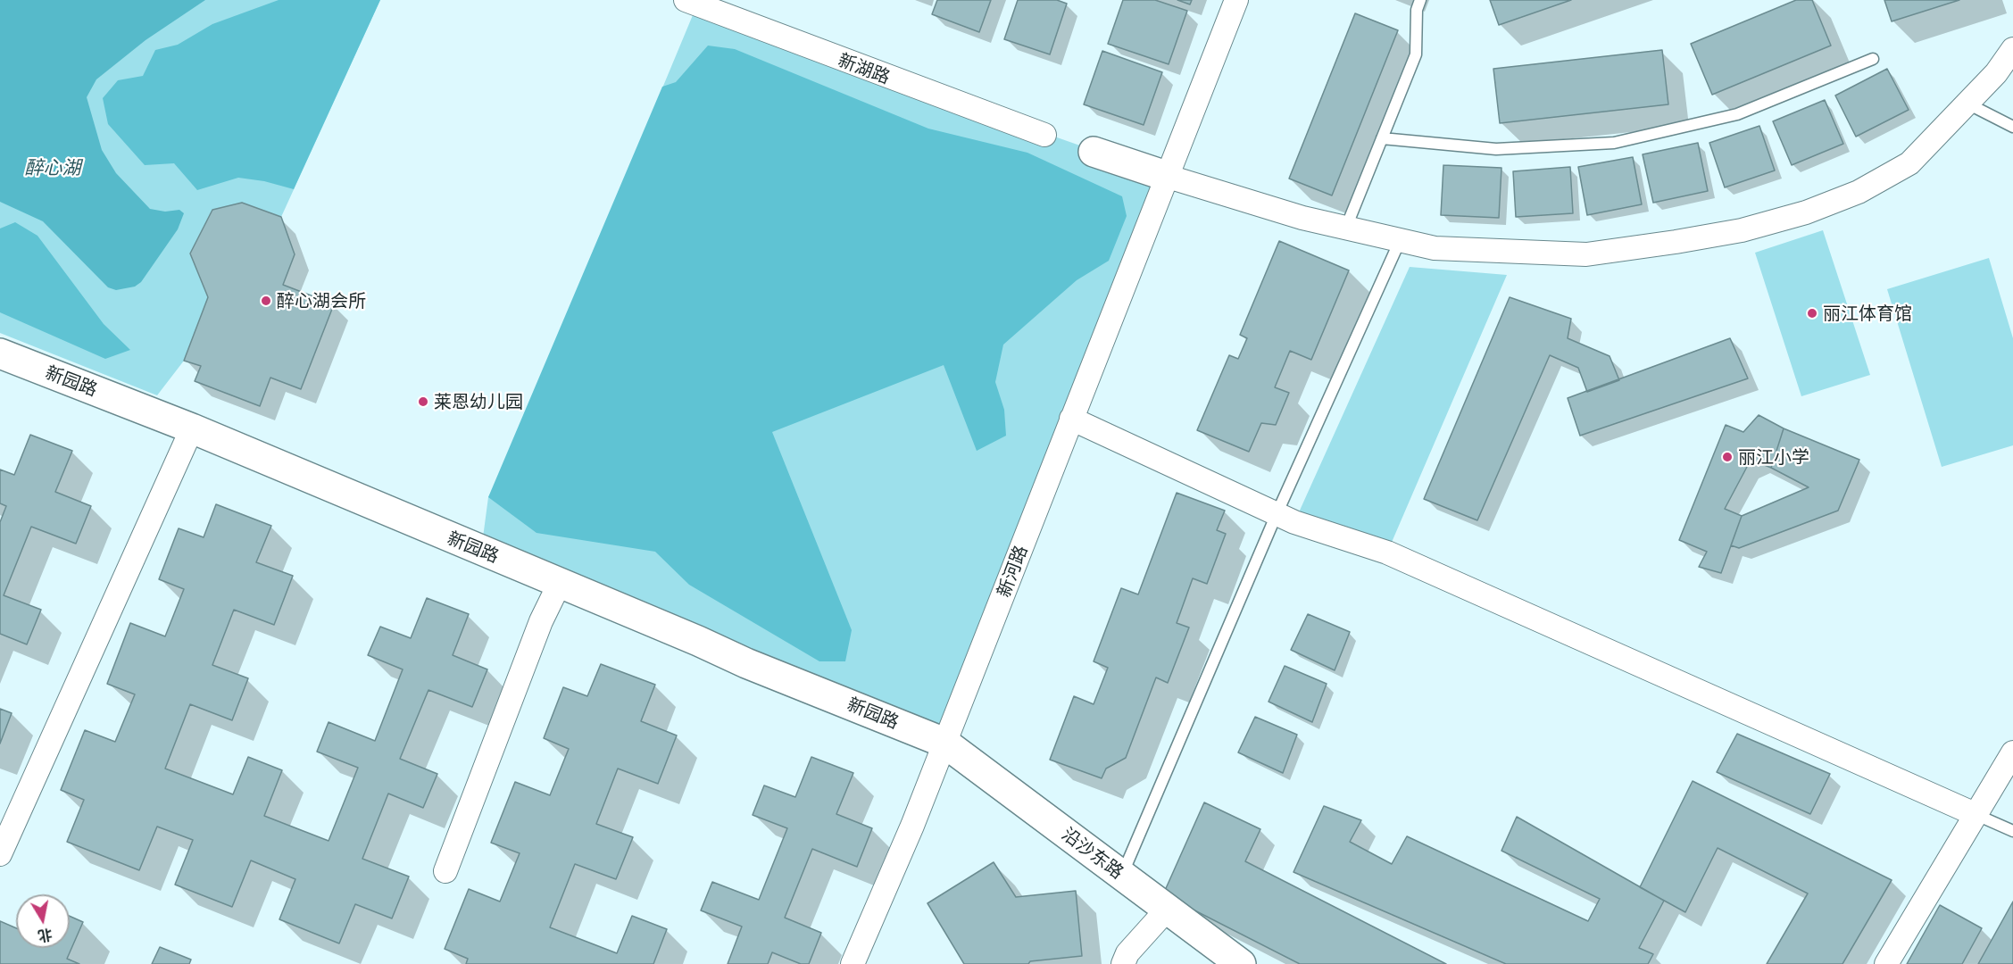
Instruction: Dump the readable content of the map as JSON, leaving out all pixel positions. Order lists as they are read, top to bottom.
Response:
{
  "streets": {
    "street": [
      "新湖路",
      "新园路",
      "新河路",
      "沿沙东路"
    ]
  },
  "crossings": [
    ["新园路", "新河路"],
    ["新园路", "沿沙东路"],
    ["新河路", "沿沙东路"]
  ],
  "water": ["醉心湖"],
  "places": [
    "醉心湖会所",
    "丽江体育馆",
    "莱恩幼儿园",
    "丽江小学"
  ],
  "north": "bottom"
}
